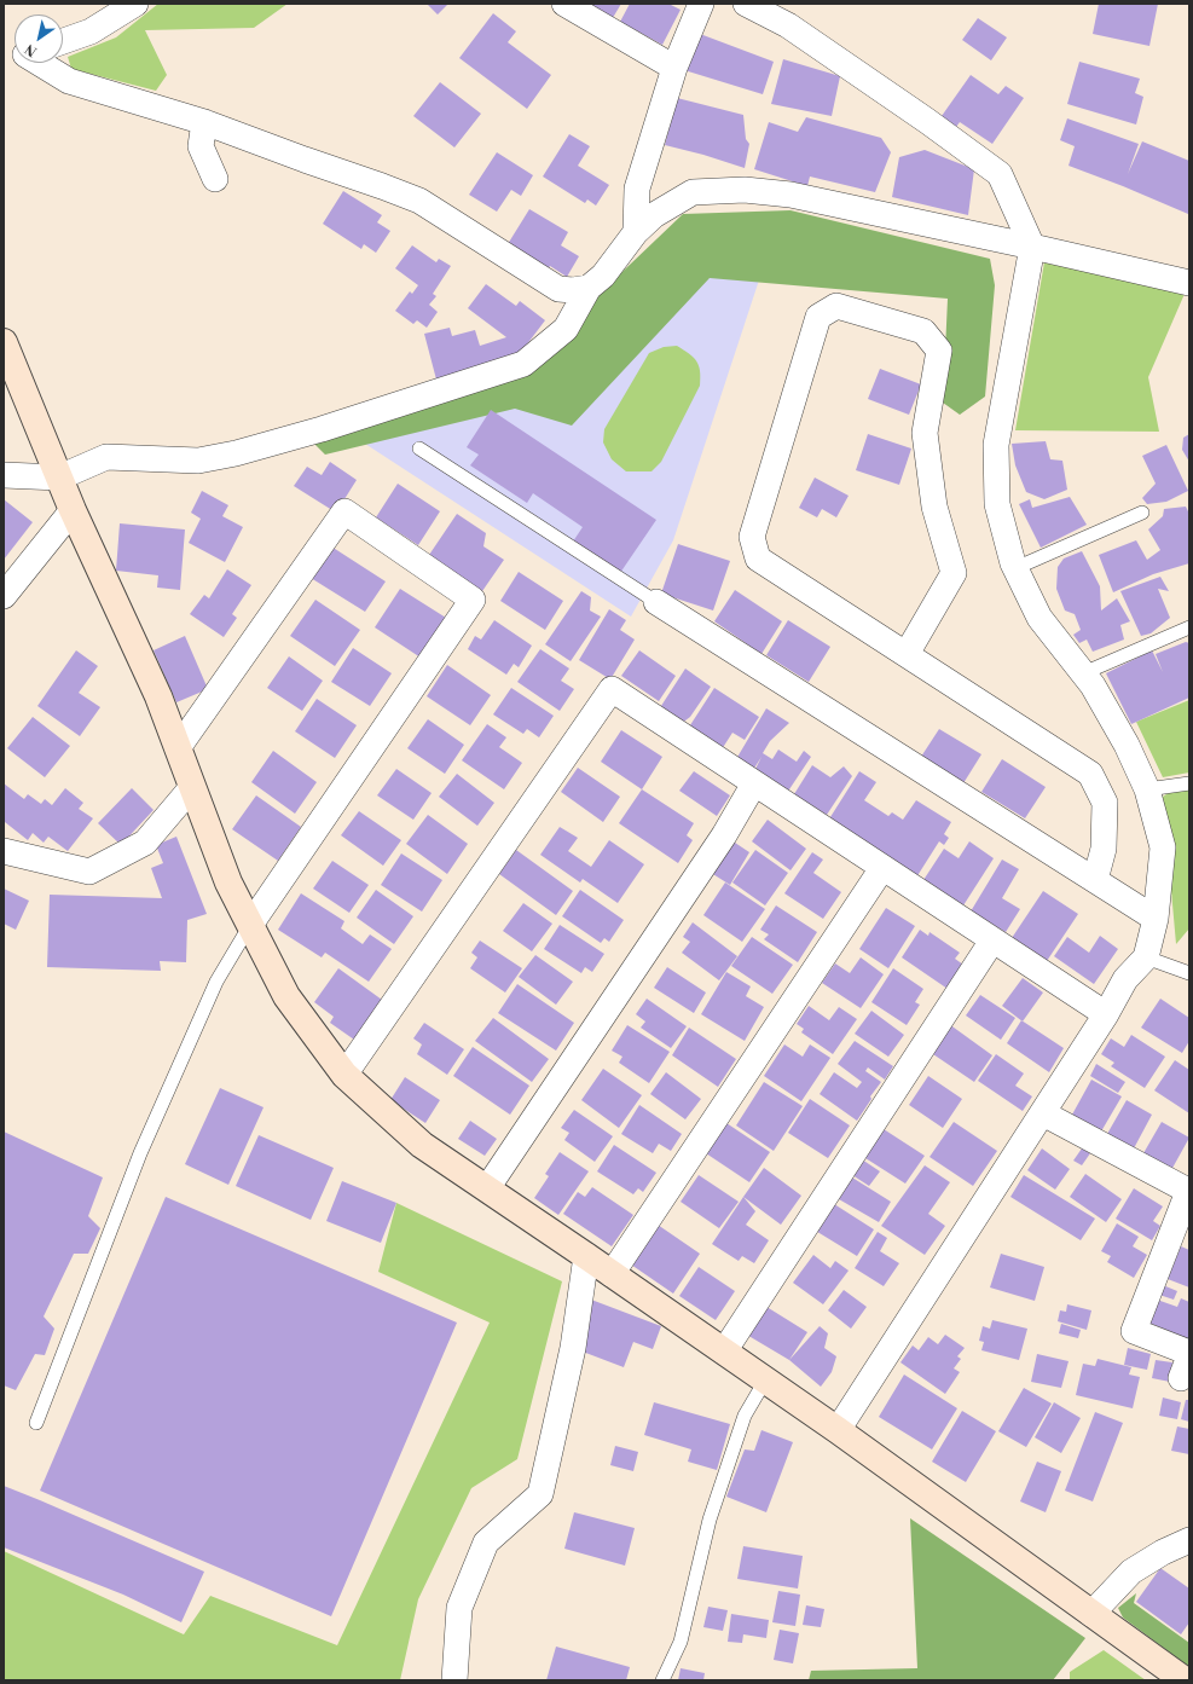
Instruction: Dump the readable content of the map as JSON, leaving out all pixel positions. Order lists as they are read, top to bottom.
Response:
{
  "north": "bottom left"
}
